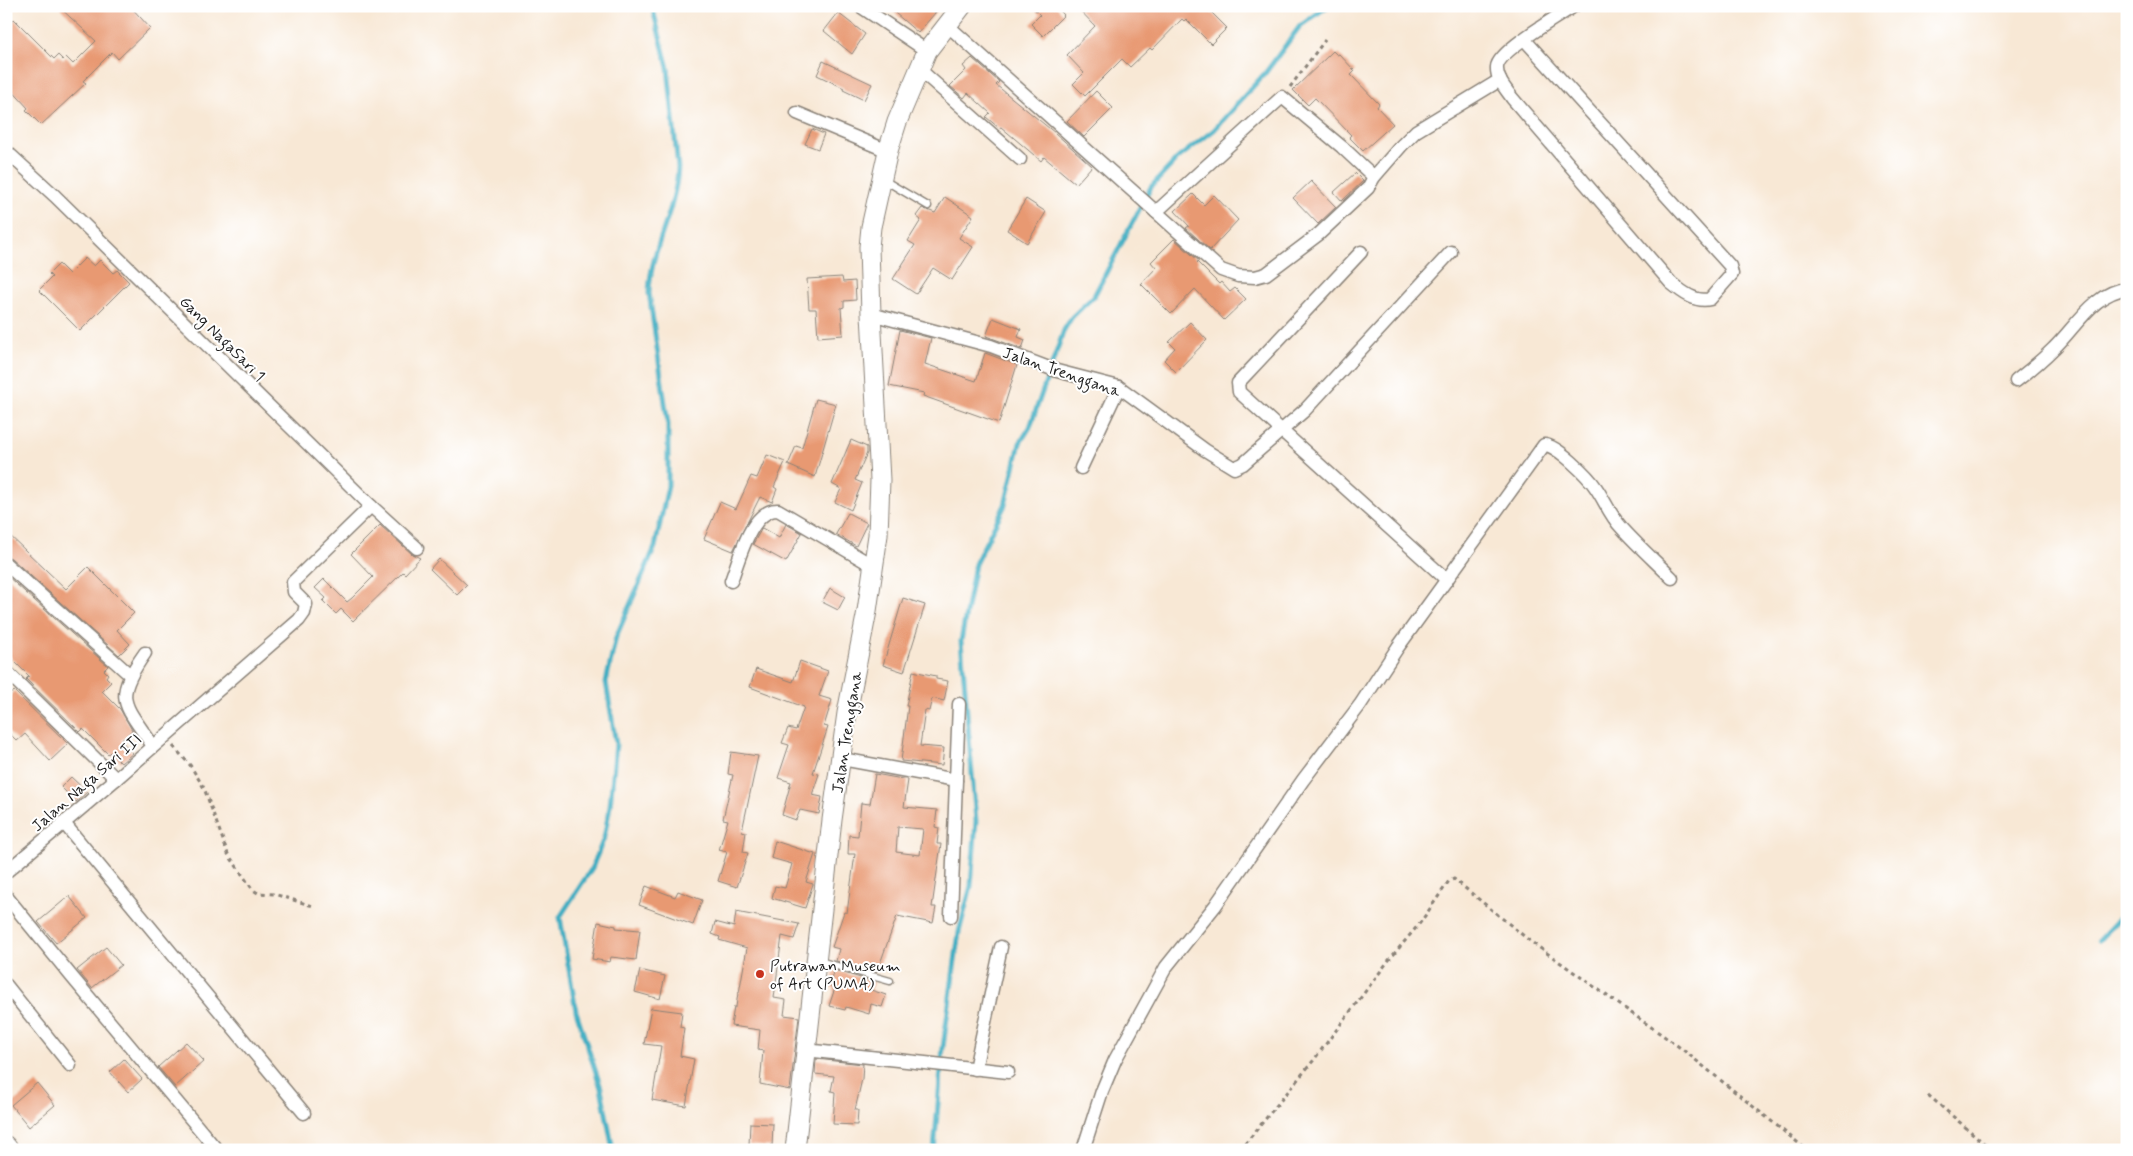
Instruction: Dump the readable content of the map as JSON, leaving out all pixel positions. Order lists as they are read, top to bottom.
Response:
{
  "streets": {
    "main road": ["Jalan Trenggana"],
    "street": ["Gang NagaSari 1", "Jalan Naga Sari III"]
  },
  "crossings": [
    ["Gang NagaSari 1", "Jalan Naga Sari III"]
  ],
  "places": ["Putrawan Museum of Art (PUMA)"]
}
